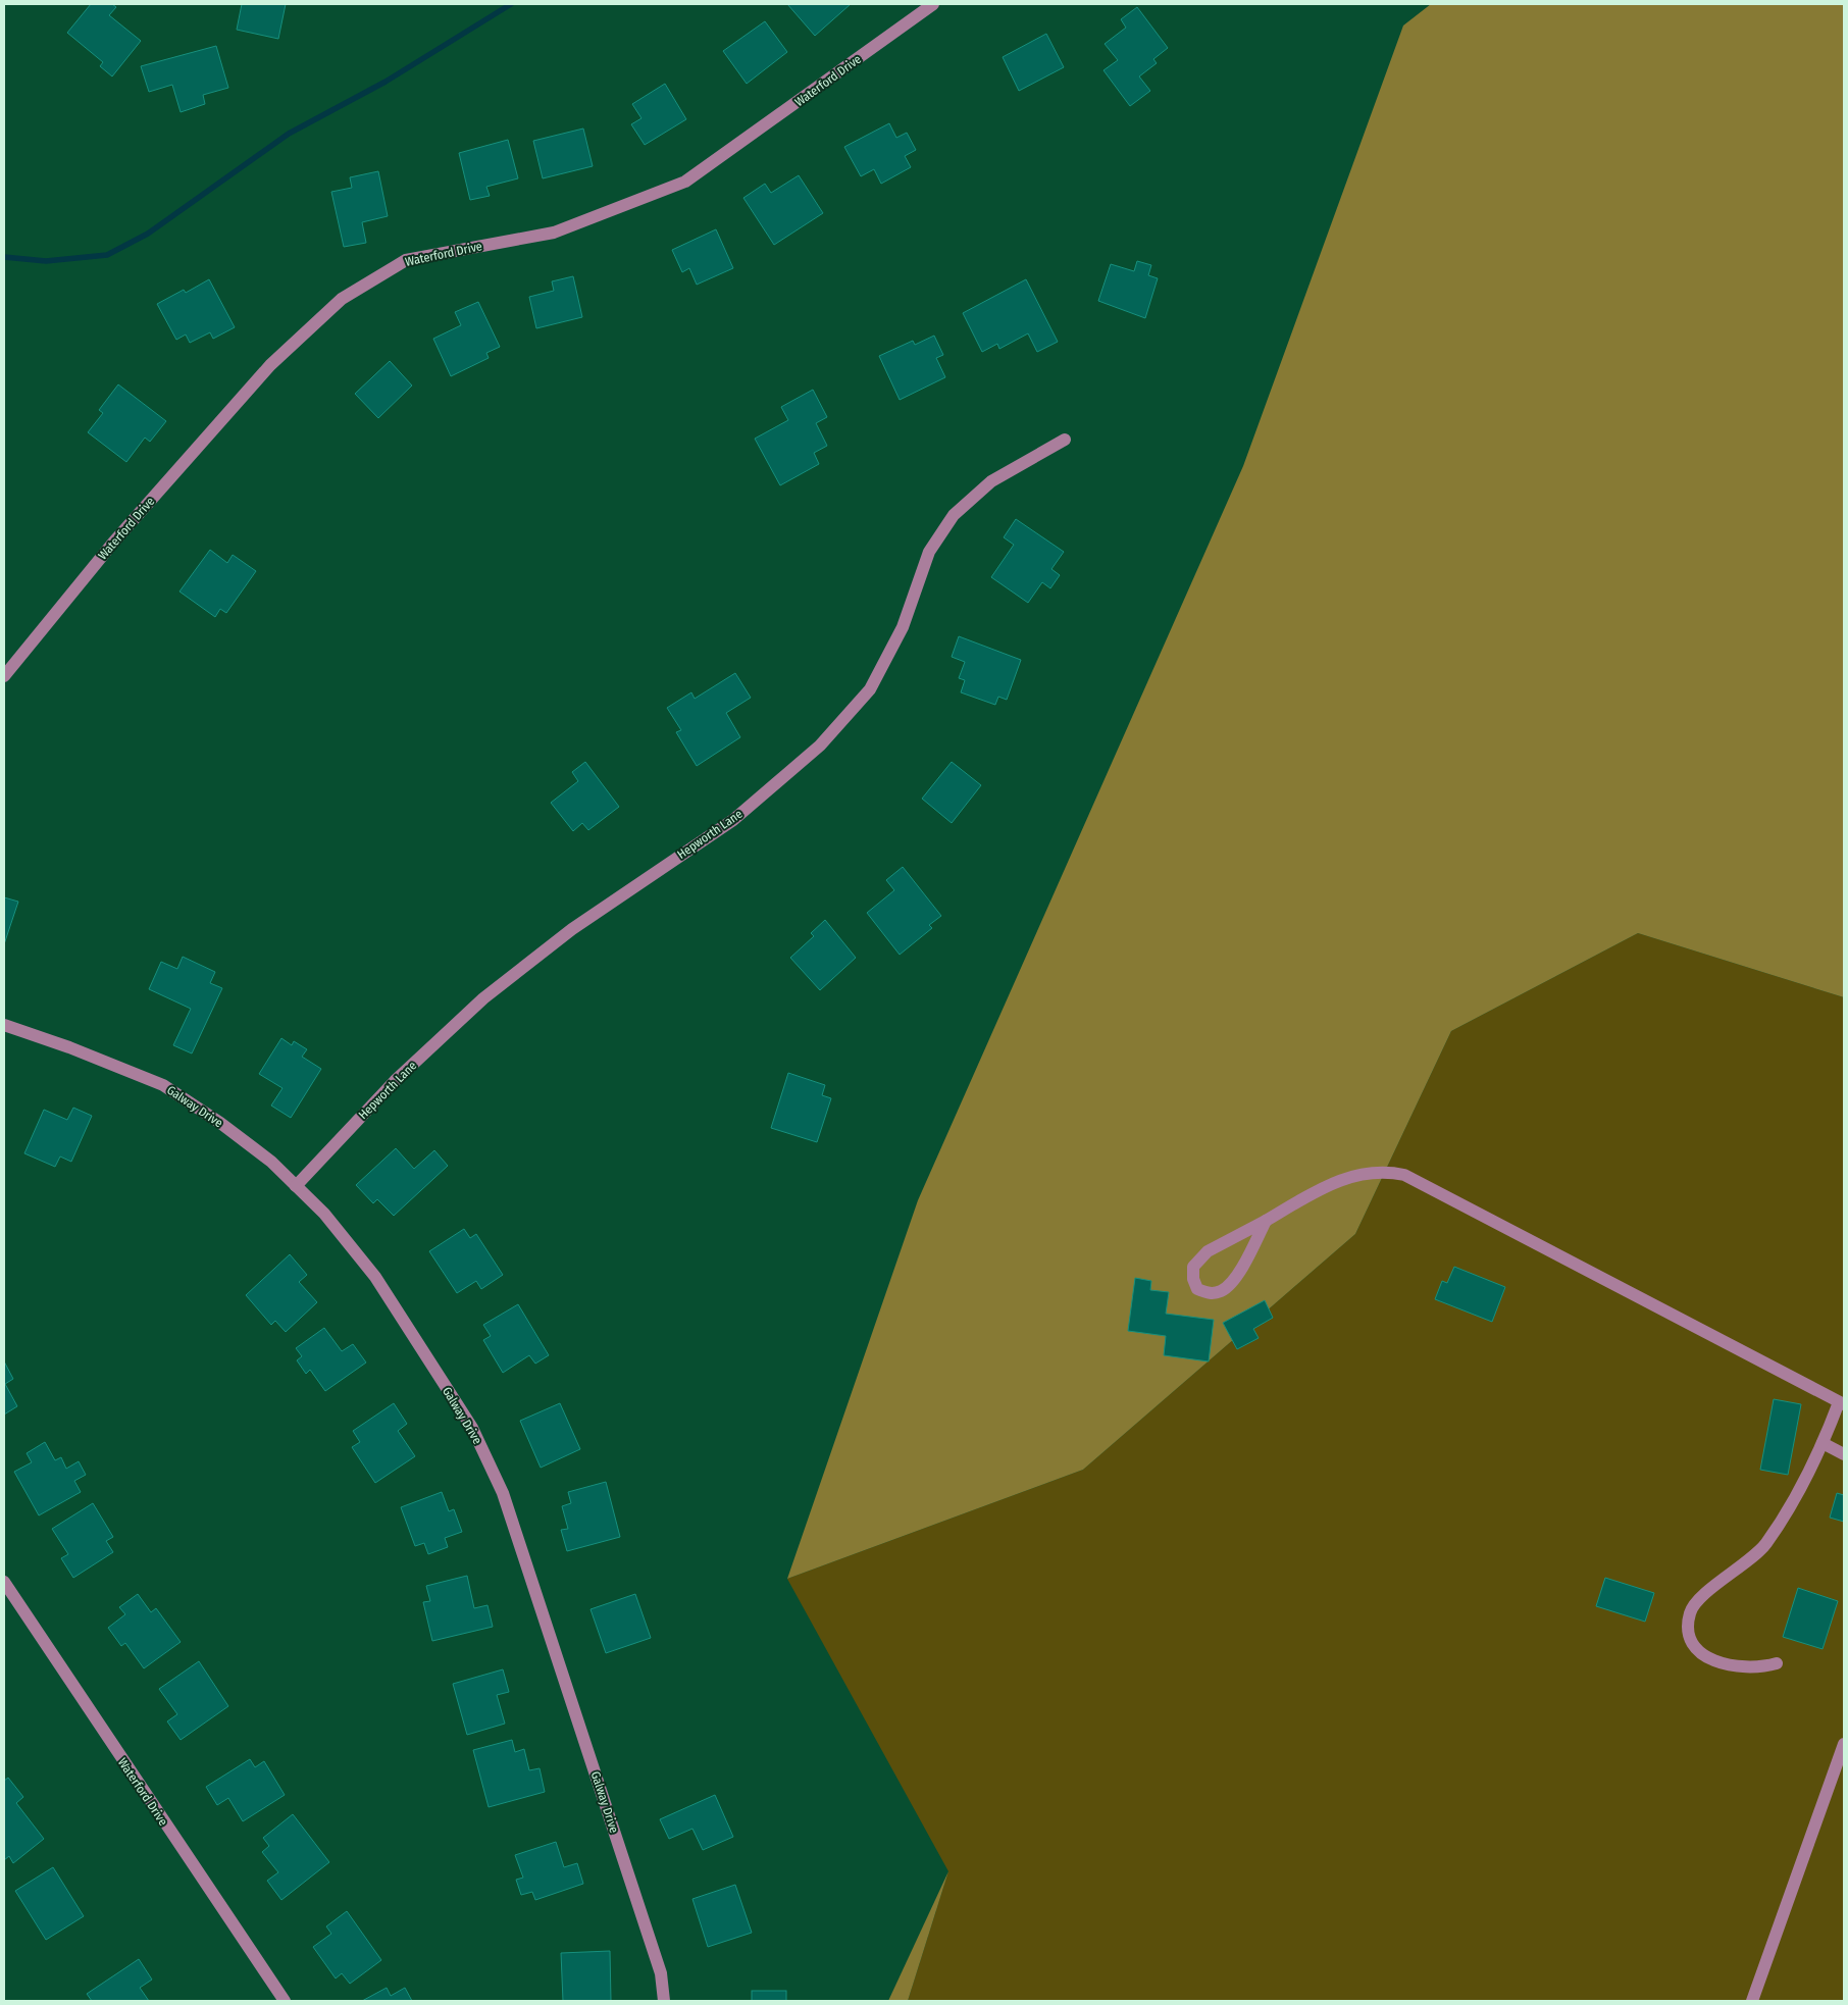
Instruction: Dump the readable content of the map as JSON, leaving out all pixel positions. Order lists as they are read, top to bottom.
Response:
{
  "streets": {
    "street": ["Waterford Drive", "Hepworth Lane", "Galway Drive"]
  },
  "crossings": [
    ["Hepworth Lane", "Galway Drive"]
  ]
}
